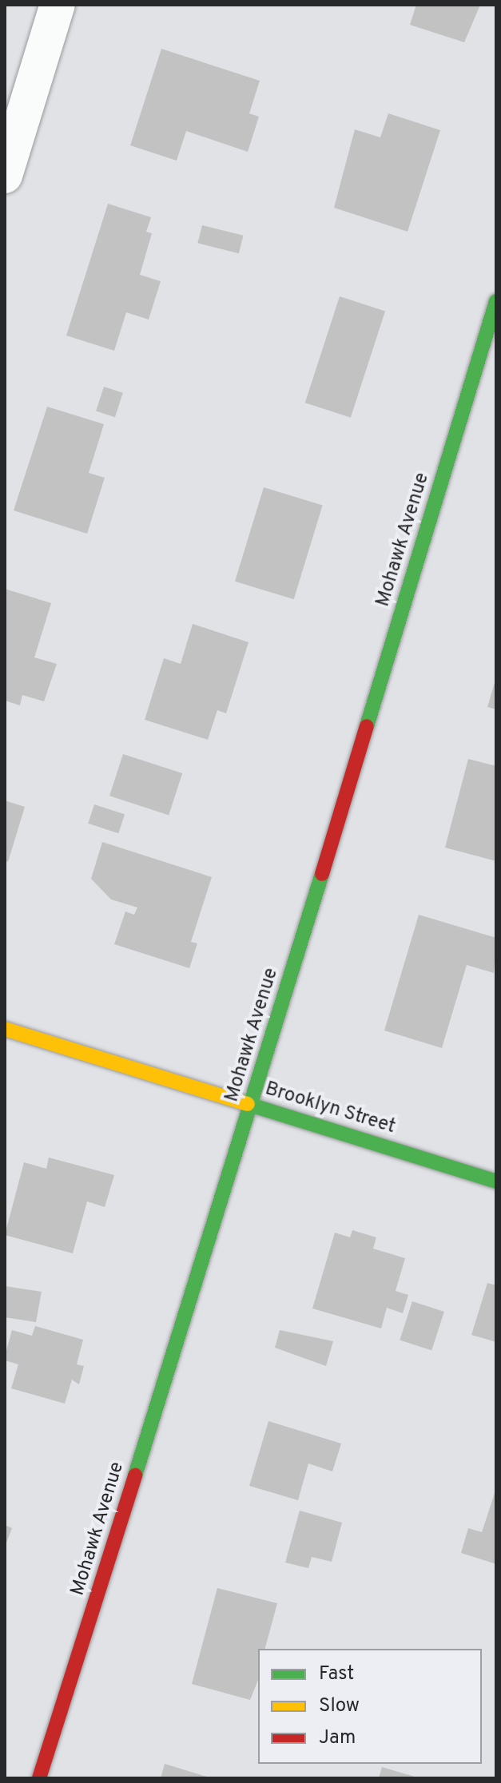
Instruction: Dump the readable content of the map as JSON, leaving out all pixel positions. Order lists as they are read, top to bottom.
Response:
{
  "streets": {
    "street": ["Mohawk Avenue", "Brooklyn Street"]
  },
  "crossings": [
    ["Mohawk Avenue", "Brooklyn Street"]
  ],
  "legend": ["Fast", "Slow", "Jam"]
}
